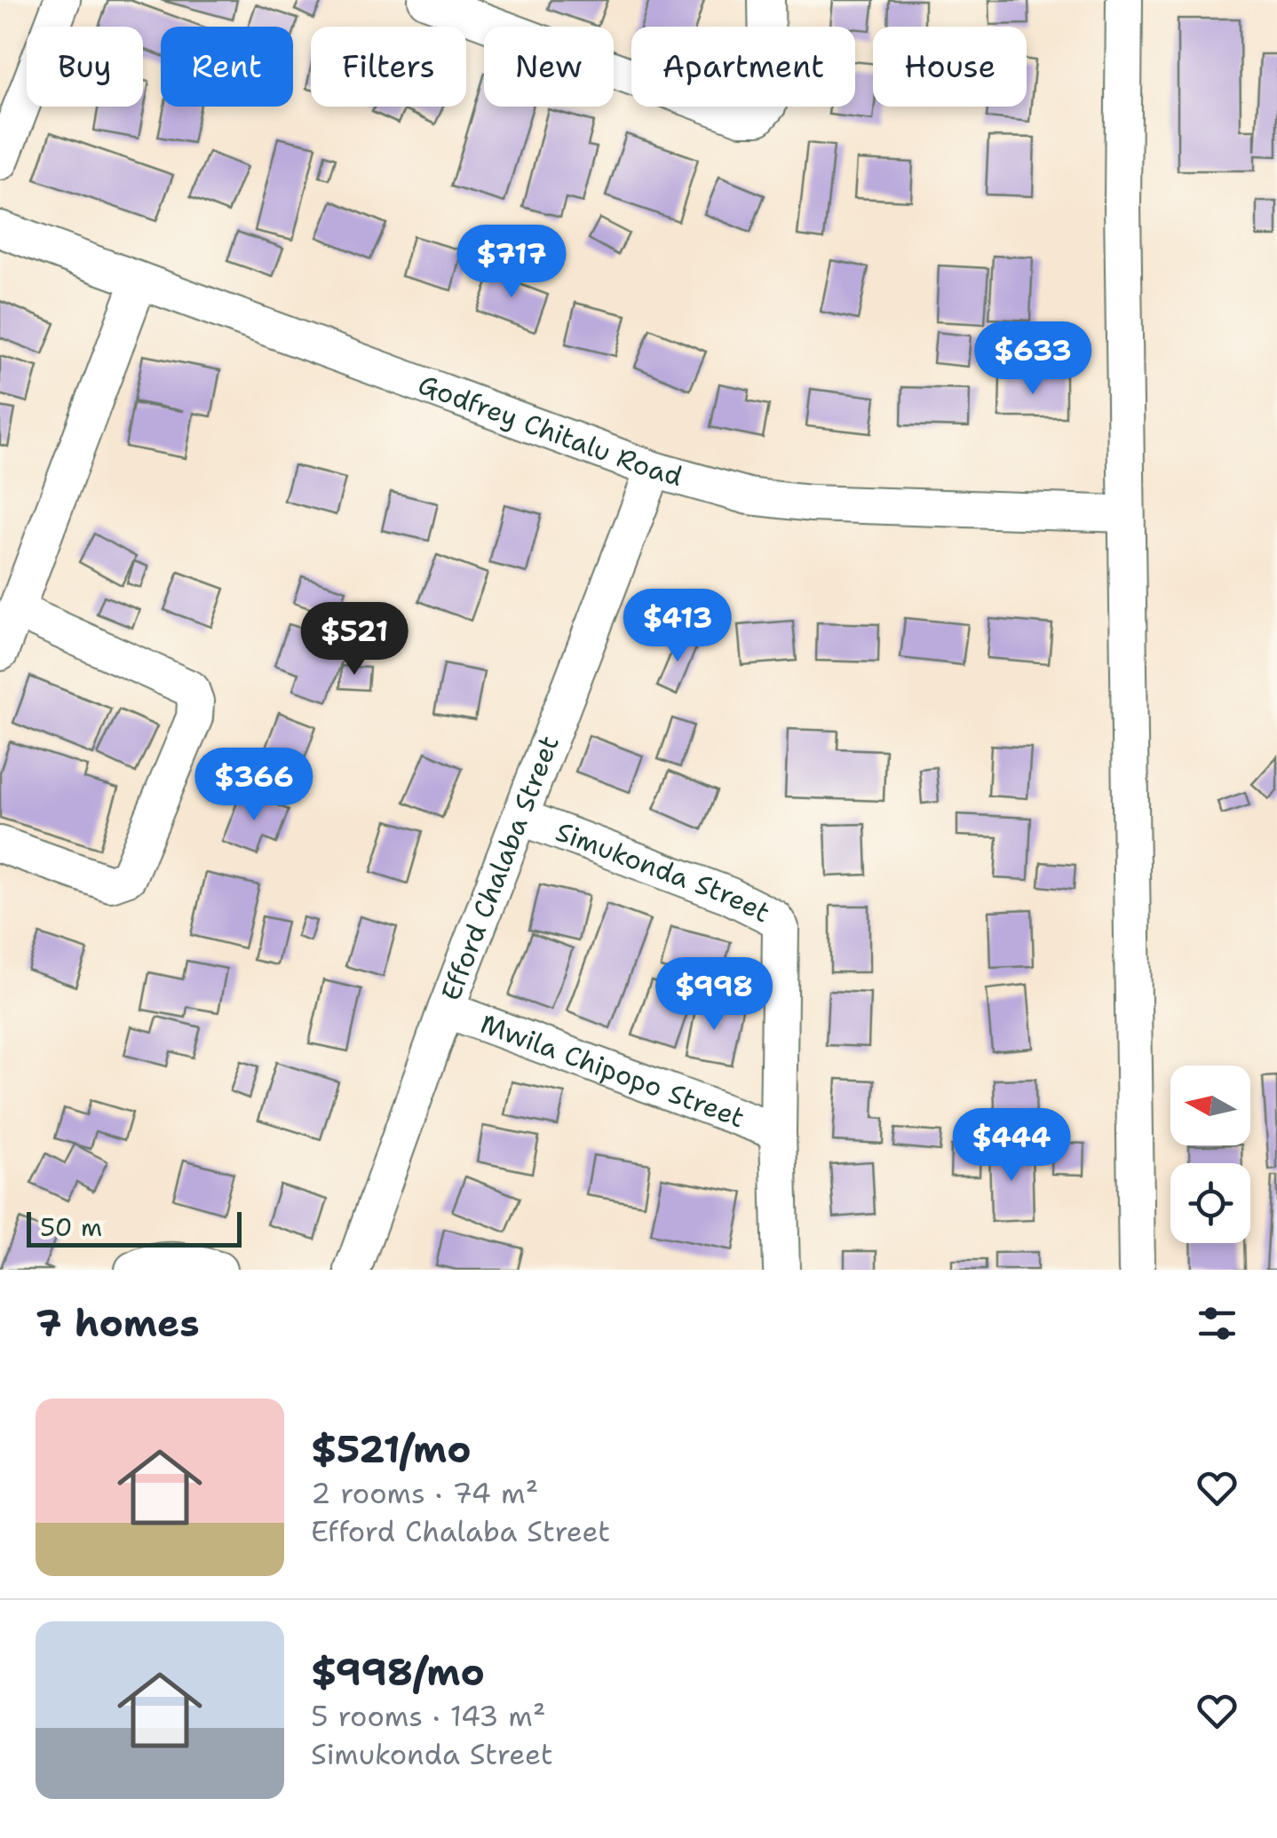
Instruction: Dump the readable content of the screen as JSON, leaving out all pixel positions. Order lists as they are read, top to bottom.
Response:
{
  "streets": {
    "street": [
      "Godfrey Chitalu Road",
      "Efford Chalaba Street",
      "Simukonda Street",
      "Mwila Chipopo Street"
    ]
  },
  "crossings": [
    ["Godfrey Chitalu Road", "Efford Chalaba Street"],
    ["Efford Chalaba Street", "Simukonda Street"],
    ["Efford Chalaba Street", "Mwila Chipopo Street"],
    ["Simukonda Street", "Mwila Chipopo Street"]
  ],
  "scale_bar": "50 m",
  "north": "left",
  "page": {
    "chip": [
      "Buy",
      "Rent",
      "Filters",
      "New",
      "Apartment",
      "House"
    ],
    "price": [
      "$717",
      "$633",
      "$413",
      "$521",
      "$366",
      "$998",
      "$444"
    ],
    "scale": "50 m",
    "heading": "7 homes",
    "list": [
      {
        "name": "$521/mo",
        "note": "2 rooms · 74 m² · Efford Chalaba Street"
      },
      {
        "name": "$998/mo",
        "note": "5 rooms · 143 m² · Simukonda Street"
      }
    ]
  }
}
